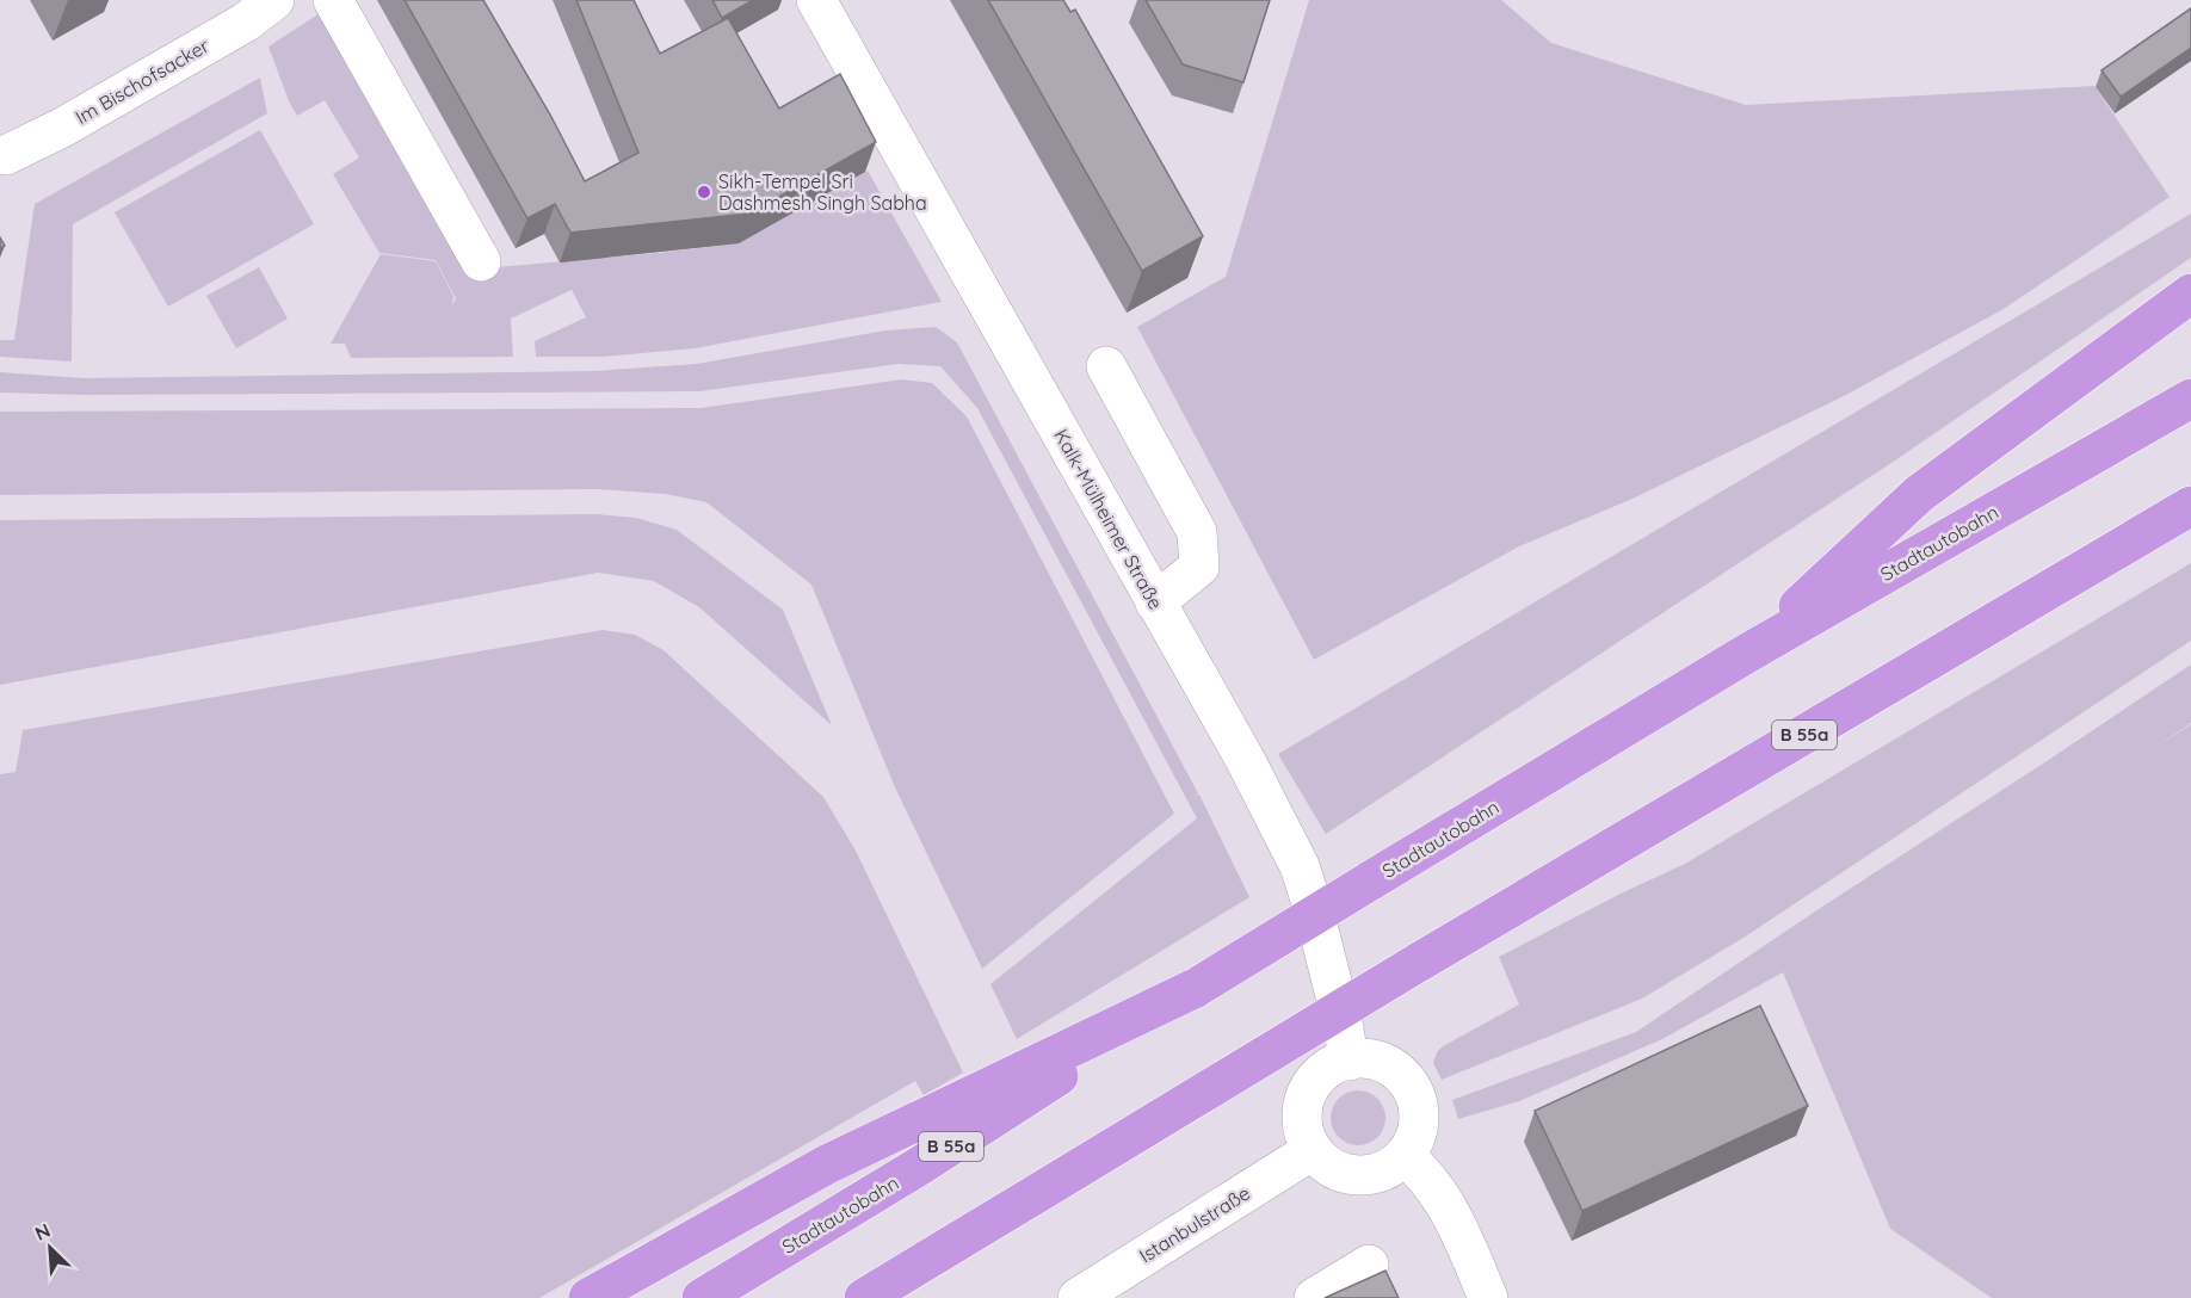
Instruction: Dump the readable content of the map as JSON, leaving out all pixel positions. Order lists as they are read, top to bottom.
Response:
{
  "streets": {
    "highway": ["Stadtautobahn", "B 55a"],
    "street": ["Im Bischofsacker", "Kalk-Mülheimer Straße", "Istanbulstraße"]
  },
  "crossings": [
    ["Kalk-Mülheimer Straße", "Istanbulstraße"]
  ],
  "places": ["Sikh-Tempel Sri Dashmesh Singh Sabha"],
  "north": "top left"
}
